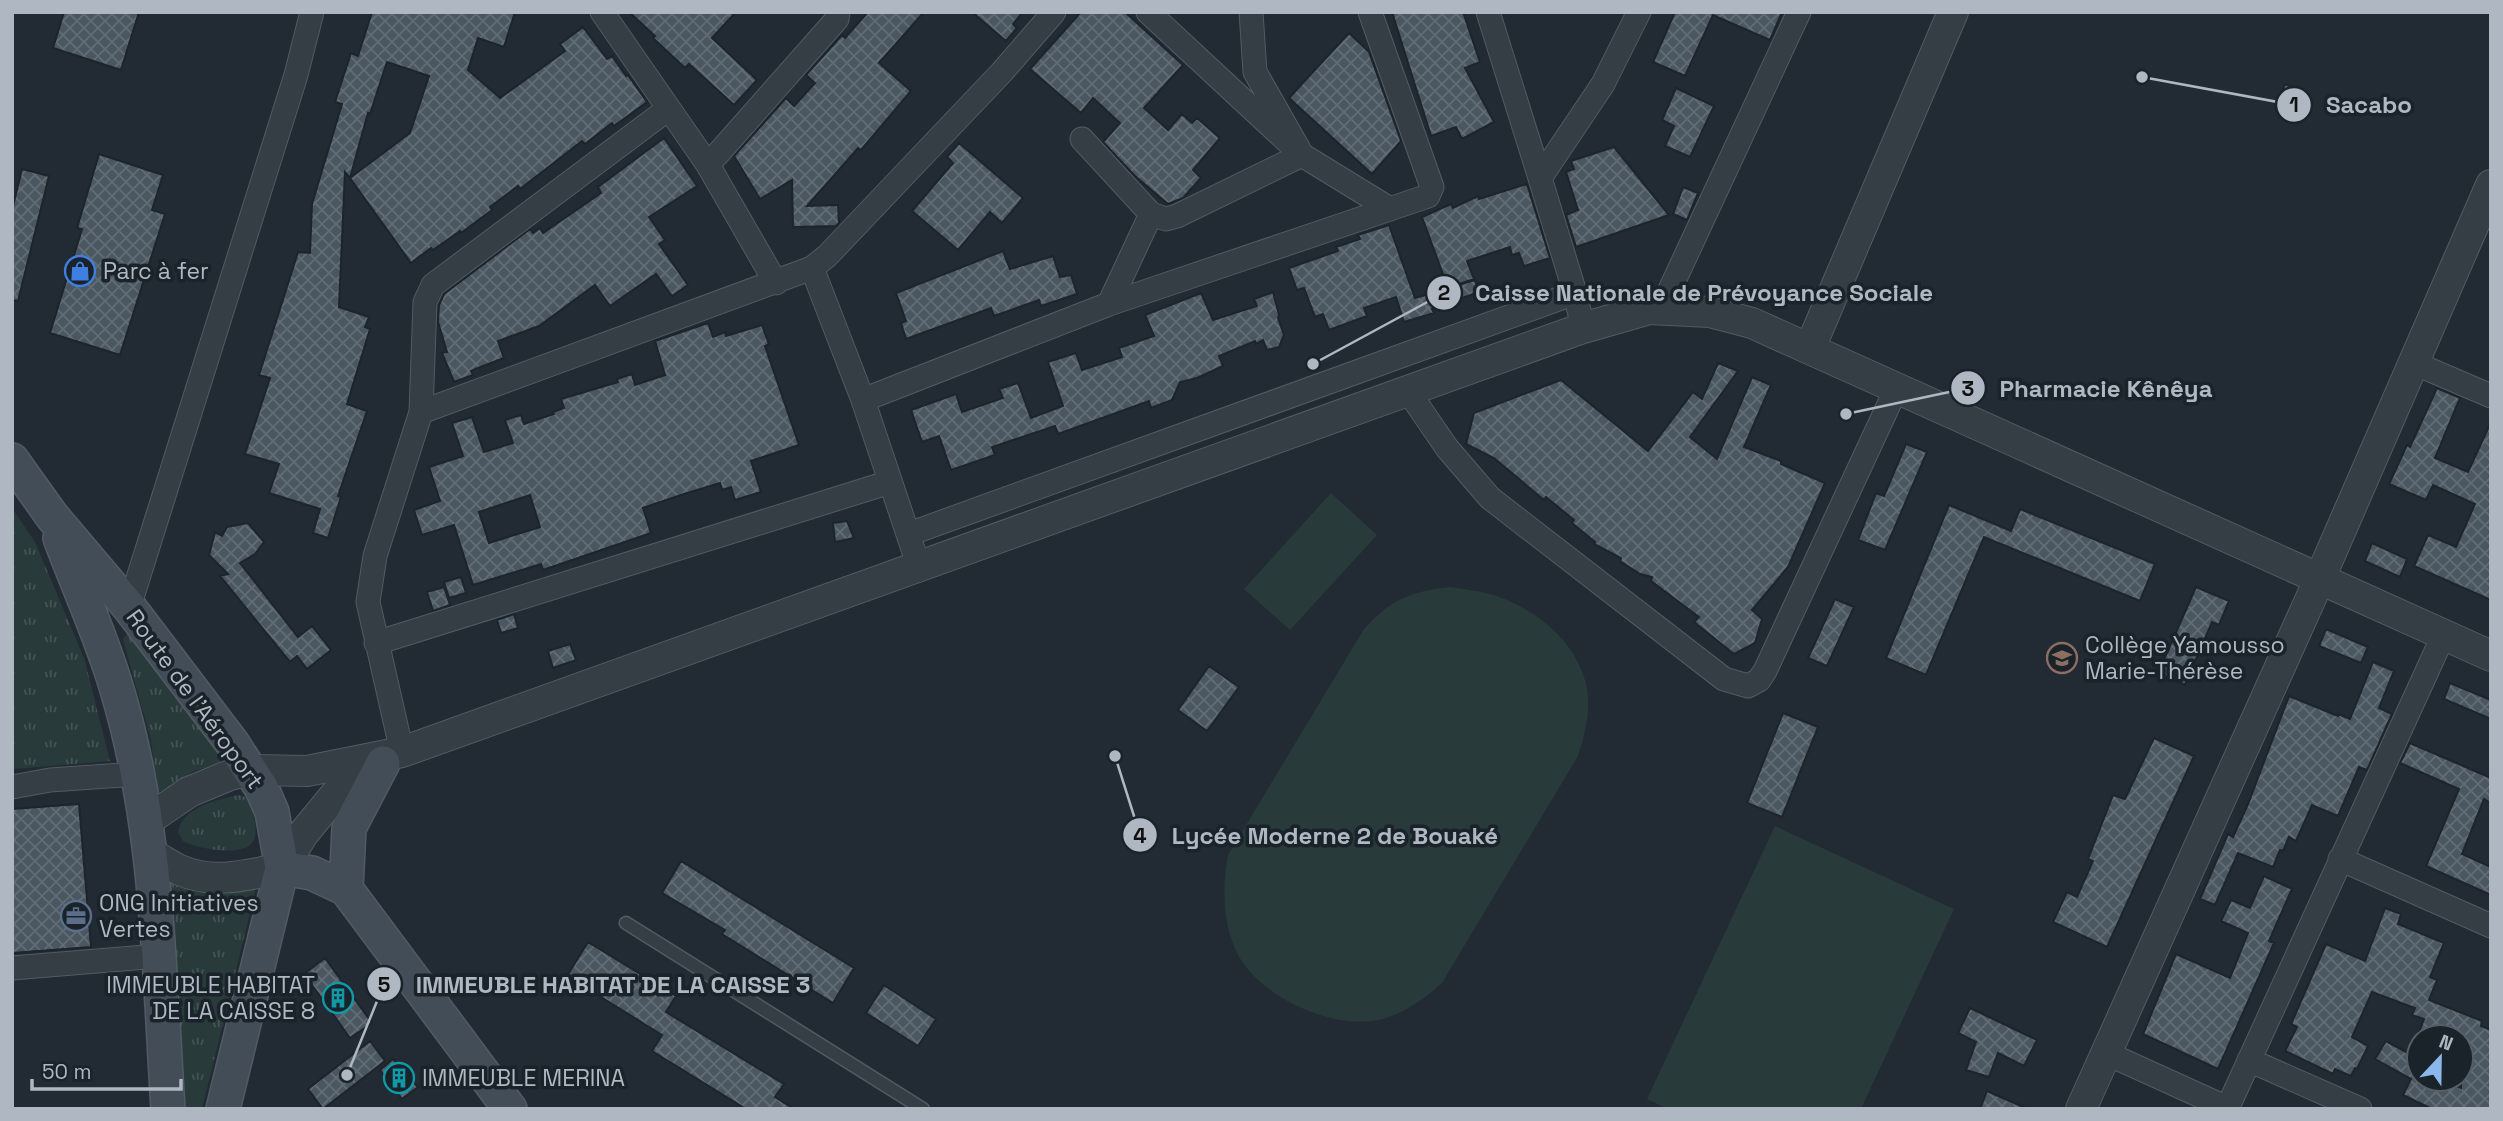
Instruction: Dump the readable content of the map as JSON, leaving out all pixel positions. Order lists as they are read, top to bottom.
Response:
{
  "streets": {
    "main road": ["Route de l'Aéroport"]
  },
  "places": {
    "other": [
      "Sacabo",
      "Caisse Nationale de Prévoyance Sociale",
      "Pharmacie Kênêya",
      "Lycée Moderne 2 de Bouaké",
      "IMMEUBLE HABITAT DE LA CAISSE 3"
    ],
    "shop": ["Parc à fer"],
    "school or university": ["Collège Yamousso Marie-Thérèse"],
    "office": ["ONG Initiatives Vertes"],
    "building": ["IMMEUBLE HABITAT DE LA CAISSE 8", "IMMEUBLE MERINA"]
  },
  "scale_bar": "50 m",
  "north": "top"
}
